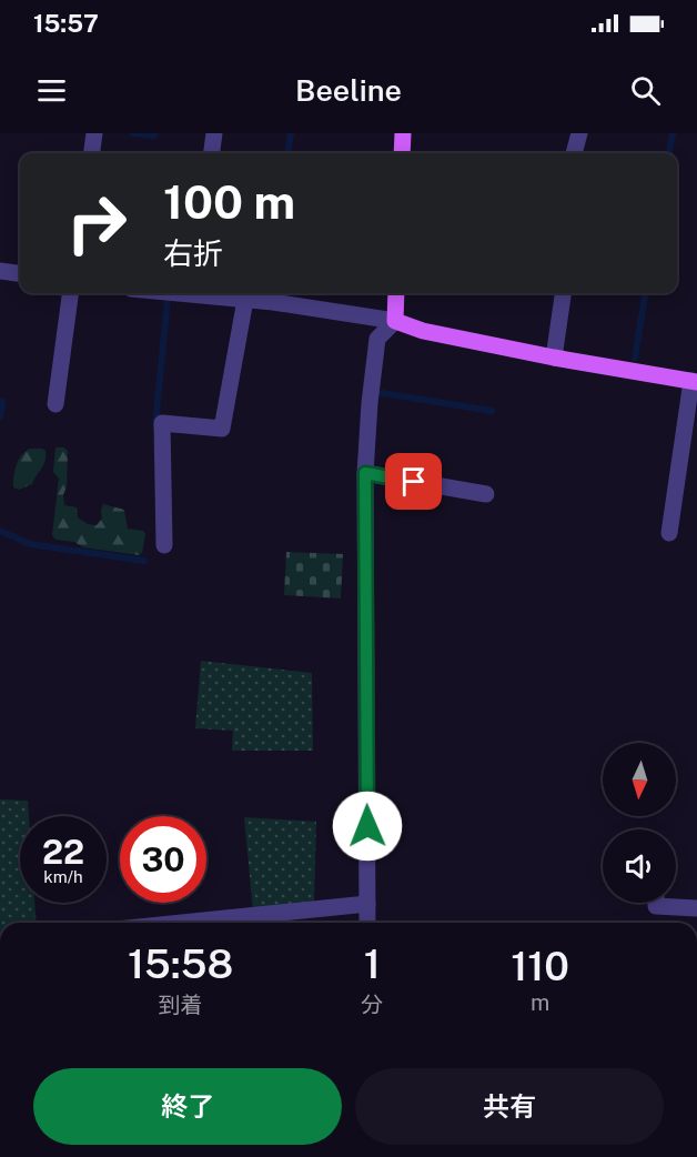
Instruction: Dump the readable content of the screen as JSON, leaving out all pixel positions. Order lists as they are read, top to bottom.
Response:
{
  "north": "bottom",
  "page": {
    "status": "15:57",
    "header": "Beeline",
    "turn": ["100 m", "右折"],
    "speed": "22 km/h",
    "limit": "30",
    "eta": [
      "15:58",
      "到着",
      "1",
      "分",
      "110",
      "m"
    ],
    "buttons": ["終了", "共有"]
  }
}
